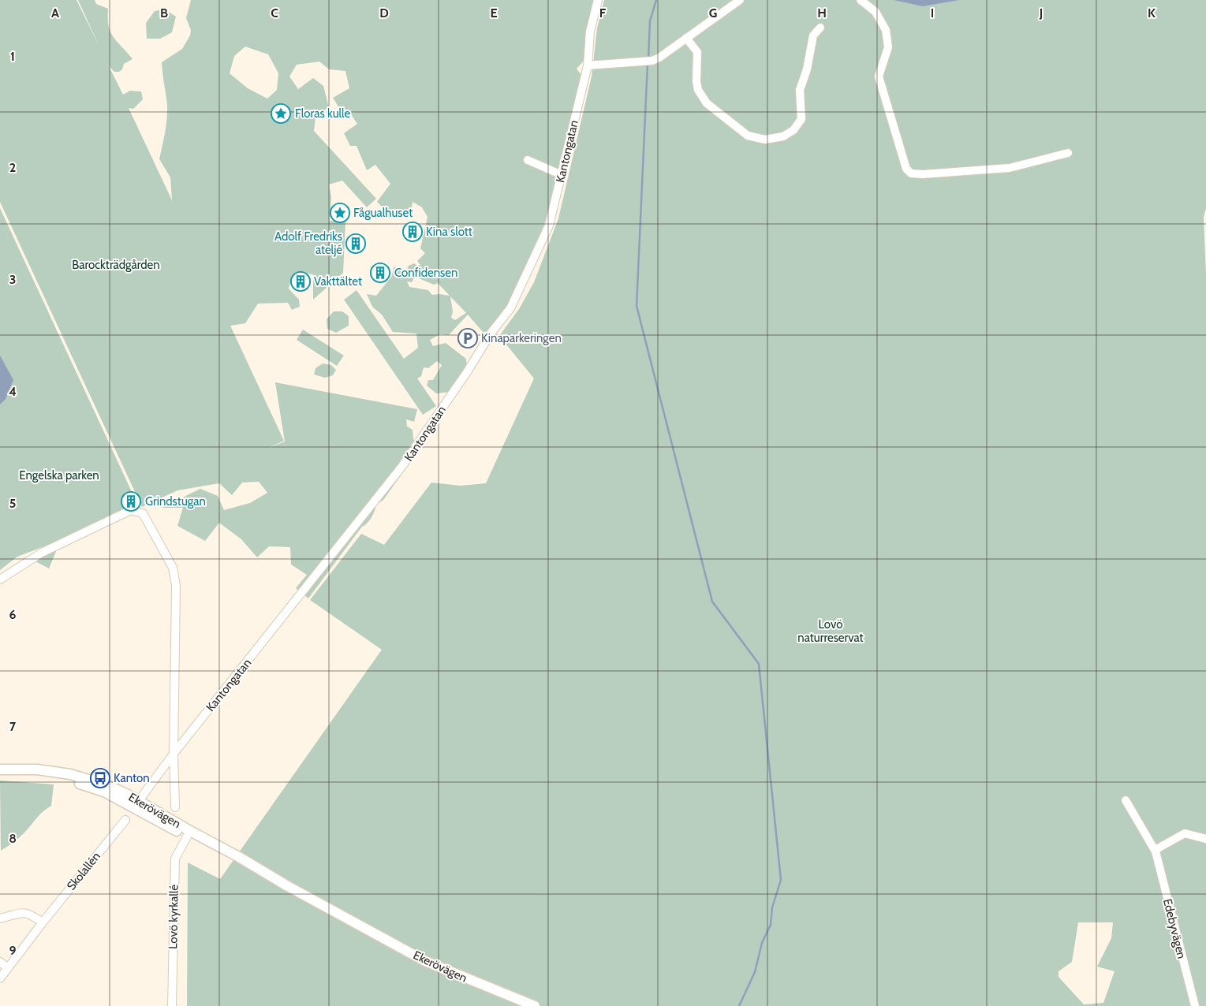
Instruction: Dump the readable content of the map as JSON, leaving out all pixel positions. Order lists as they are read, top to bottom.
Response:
{
  "streets": {
    "main road": ["Ekerövägen"],
    "street": [
      "Kantongatan",
      "Skolallén",
      "Lovö kyrkallé",
      "Edebyvägen"
    ]
  },
  "crossings": [
    ["Kantongatan", "Ekerövägen"],
    ["Ekerövägen", "Lovö kyrkallé"]
  ],
  "parks": ["Barockträdgården", "Engelska parken", "Lovö naturreservat"],
  "places": {
    "place": ["Floras kulle", "Fågualhuset"],
    "building": [
      "Kina slott",
      "Adolf Fredriks ateljé",
      "Confidensen",
      "Vakttältet",
      "Grindstugan"
    ],
    "parking": ["Kinaparkeringen"],
    "bus stop": ["Kanton"]
  },
  "grid": {
    "columns": [
      "A",
      "B",
      "C",
      "D",
      "E",
      "F",
      "G",
      "H",
      "I",
      "J",
      "K"
    ],
    "rows": [
      "1",
      "2",
      "3",
      "4",
      "5",
      "6",
      "7",
      "8",
      "9"
    ]
  }
}
